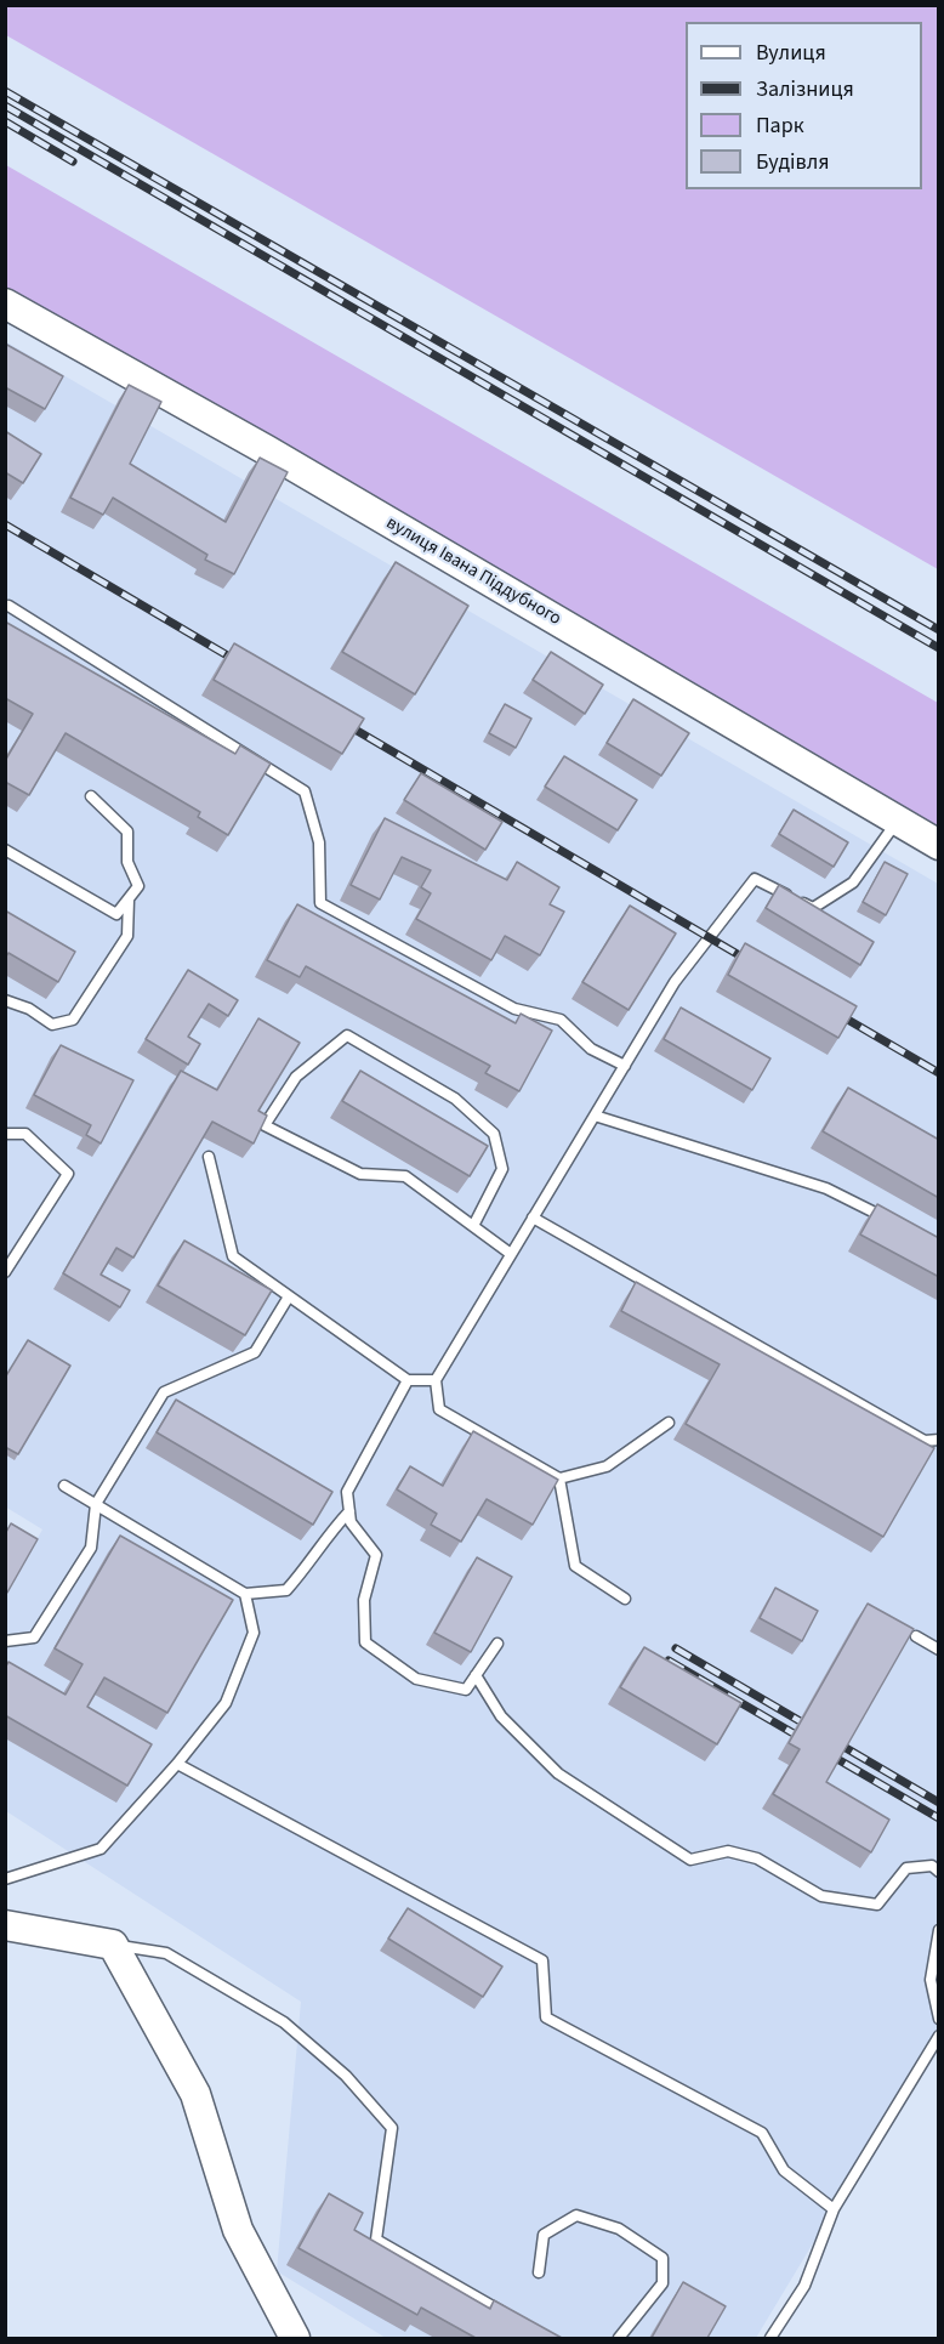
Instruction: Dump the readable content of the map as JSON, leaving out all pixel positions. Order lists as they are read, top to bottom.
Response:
{
  "streets": {
    "street": ["вулиця Івана Піддубного"]
  },
  "legend": [
    "Вулиця",
    "Залізниця",
    "Парк",
    "Будівля"
  ]
}
